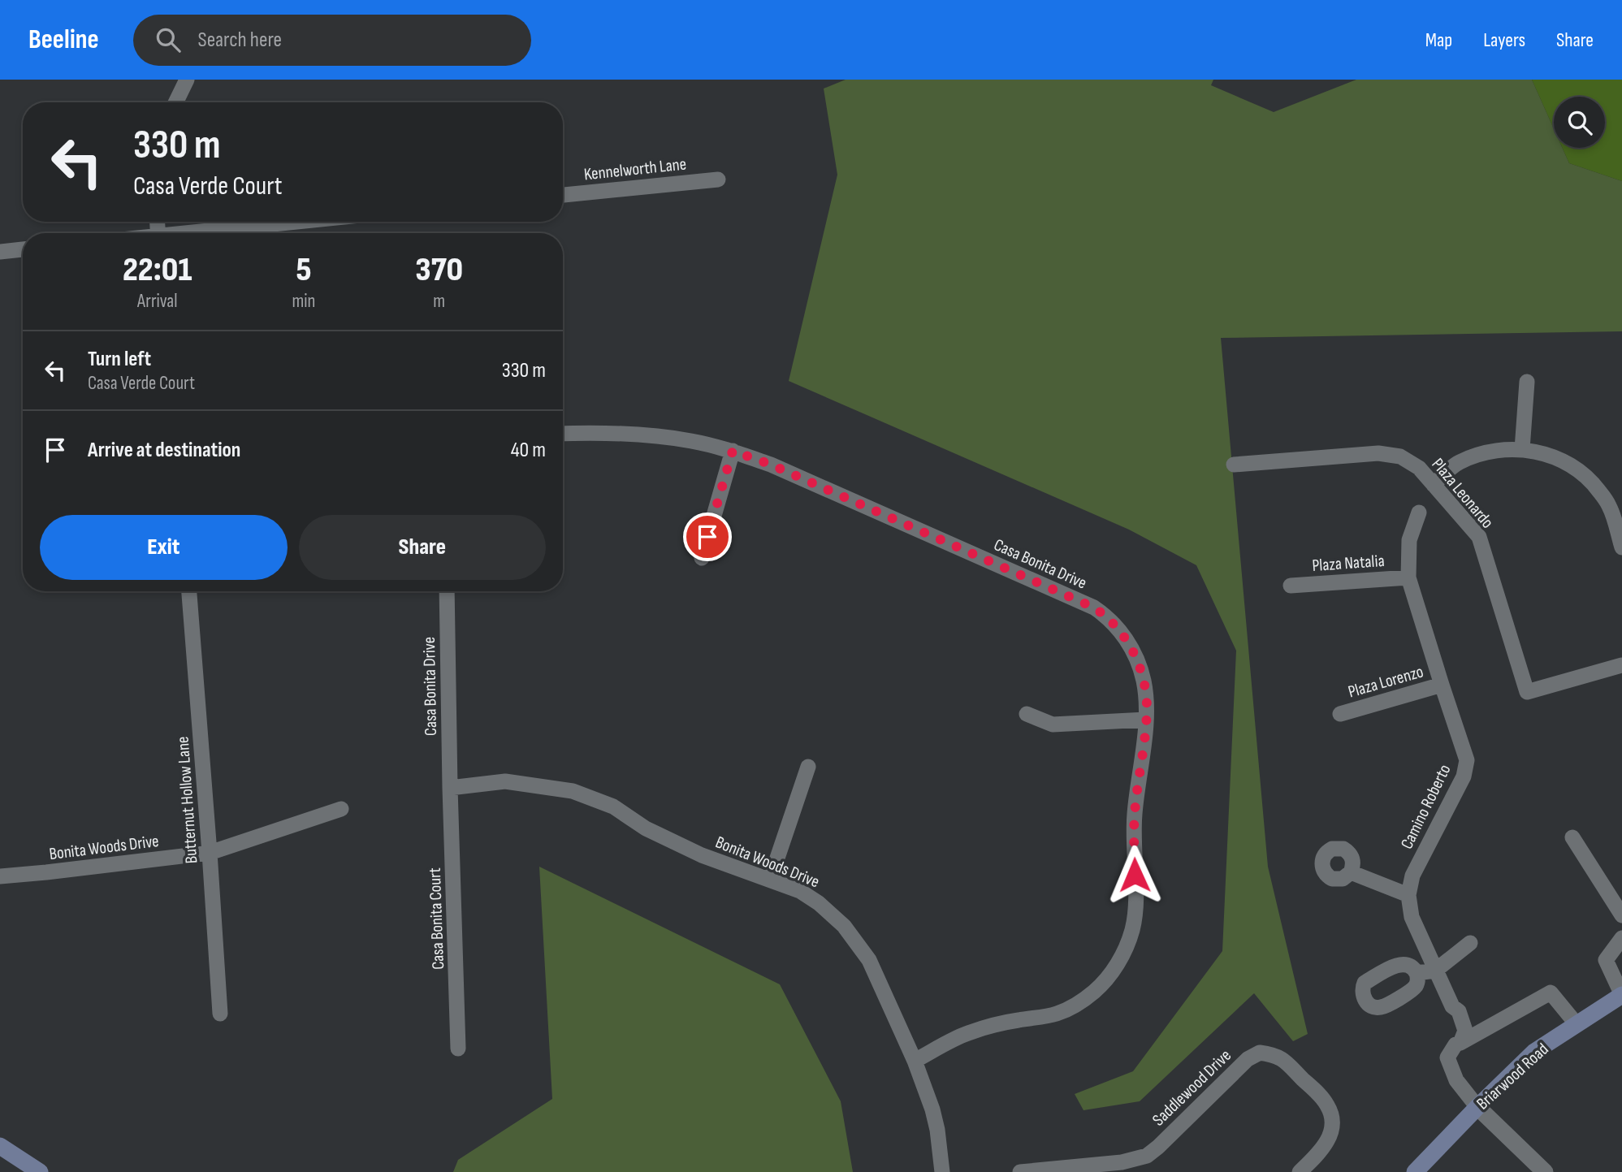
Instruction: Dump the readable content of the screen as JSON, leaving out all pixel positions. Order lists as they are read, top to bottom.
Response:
{
  "streets": {
    "main road": ["Briarwood Road"],
    "street": [
      "Kennelworth Lane",
      "Plaza Leonardo",
      "Plaza Natalia",
      "Casa Bonita Drive",
      "Plaza Lorenzo",
      "Butternut Hollow Lane",
      "Camino Roberto",
      "Bonita Woods Drive",
      "Casa Bonita Court",
      "Saddlewood Drive"
    ]
  },
  "crossings": [
    ["Plaza Natalia", "Camino Roberto"],
    ["Casa Bonita Drive", "Bonita Woods Drive"],
    ["Casa Bonita Drive", "Casa Bonita Court"],
    ["Plaza Lorenzo", "Camino Roberto"],
    ["Butternut Hollow Lane", "Bonita Woods Drive"],
    ["Camino Roberto", "Briarwood Road"],
    ["Bonita Woods Drive", "Casa Bonita Court"]
  ],
  "page": {
    "header": "Beeline",
    "search": "Search here",
    "nav": ["Map", "Layers", "Share"],
    "turn": ["330 m", "Casa Verde Court"],
    "eta": [
      "22:01",
      "Arrival",
      "5",
      "min",
      "370",
      "m"
    ],
    "list": [
      {
        "name": "Turn left",
        "note": "Casa Verde Court",
        "value": "330 m"
      },
      {
        "name": "Arrive at destination",
        "value": "40 m"
      }
    ],
    "buttons": ["Exit", "Share"]
  }
}
